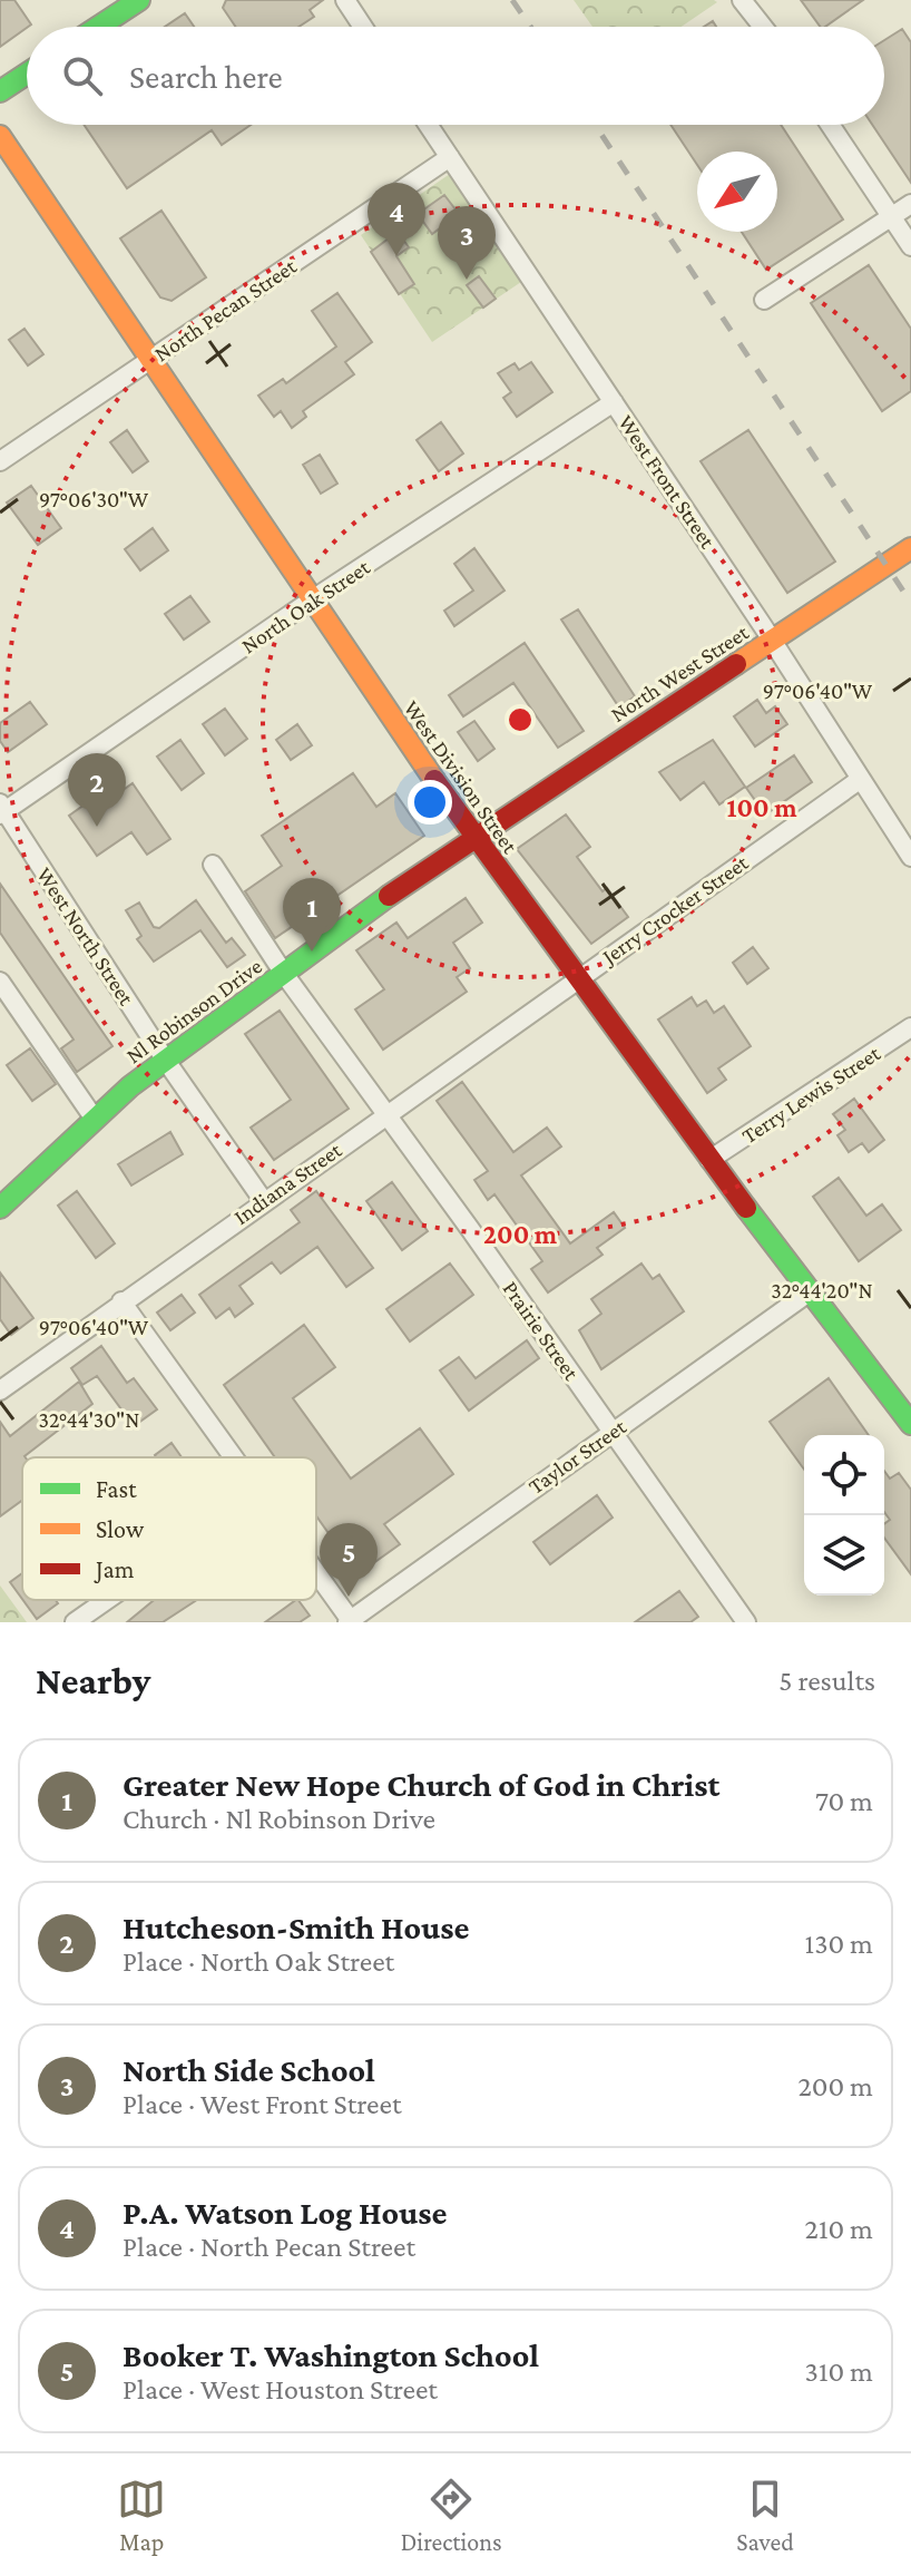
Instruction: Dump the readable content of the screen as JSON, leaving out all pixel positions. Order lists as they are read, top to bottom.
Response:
{
  "streets": {
    "main road": ["North West Street", "West Division Street", "Nl Robinson Drive"],
    "street": [
      "North Pecan Street",
      "West Front Street",
      "North Oak Street",
      "Jerry Crocker Street",
      "West North Street",
      "Terry Lewis Street",
      "Indiana Street",
      "Prairie Street",
      "Taylor Street"
    ]
  },
  "crossings": [
    ["North Pecan Street", "West Front Street"],
    ["North Pecan Street", "West Division Street"],
    ["West Front Street", "North Oak Street"],
    ["West Front Street", "North West Street"],
    ["West Front Street", "Jerry Crocker Street"],
    ["North Oak Street", "West Division Street"],
    ["North Oak Street", "West North Street"],
    ["North West Street", "West Division Street"],
    ["North West Street", "Nl Robinson Drive"],
    ["West Division Street", "Jerry Crocker Street"],
    ["West Division Street", "Nl Robinson Drive"],
    ["West Division Street", "Terry Lewis Street"],
    ["West Division Street", "Indiana Street"],
    ["West Division Street", "Taylor Street"],
    ["Jerry Crocker Street", "Indiana Street"],
    ["West North Street", "Nl Robinson Drive"],
    ["West North Street", "Indiana Street"],
    ["Nl Robinson Drive", "Prairie Street"],
    ["Indiana Street", "Prairie Street"],
    ["Prairie Street", "Taylor Street"]
  ],
  "legend": ["Fast", "Slow", "Jam"],
  "north": "bottom left",
  "page": {
    "search": "Search here",
    "pins": [
      "4",
      "3",
      "2",
      "1",
      "5"
    ],
    "heading": ["Nearby", "5 results"],
    "list": [
      {
        "mark": "1",
        "name": "Greater New Hope Church of God in Christ",
        "note": "Church · Nl Robinson Drive",
        "value": "70 m"
      },
      {
        "mark": "2",
        "name": "Hutcheson-Smith House",
        "note": "Place · North Oak Street",
        "value": "130 m"
      },
      {
        "mark": "3",
        "name": "North Side School",
        "note": "Place · West Front Street",
        "value": "200 m"
      },
      {
        "mark": "4",
        "name": "P.A. Watson Log House",
        "note": "Place · North Pecan Street",
        "value": "210 m"
      },
      {
        "mark": "5",
        "name": "Booker T. Washington School",
        "note": "Place · West Houston Street",
        "value": "310 m"
      }
    ],
    "nav": ["Map", "Directions", "Saved"]
  },
  "coordinates": [
    "97°06'30\"W",
    "97°06'40\"W",
    "32°44'20\"N",
    "32°44'30\"N"
  ],
  "rings": ["100 m", "200 m"]
}
